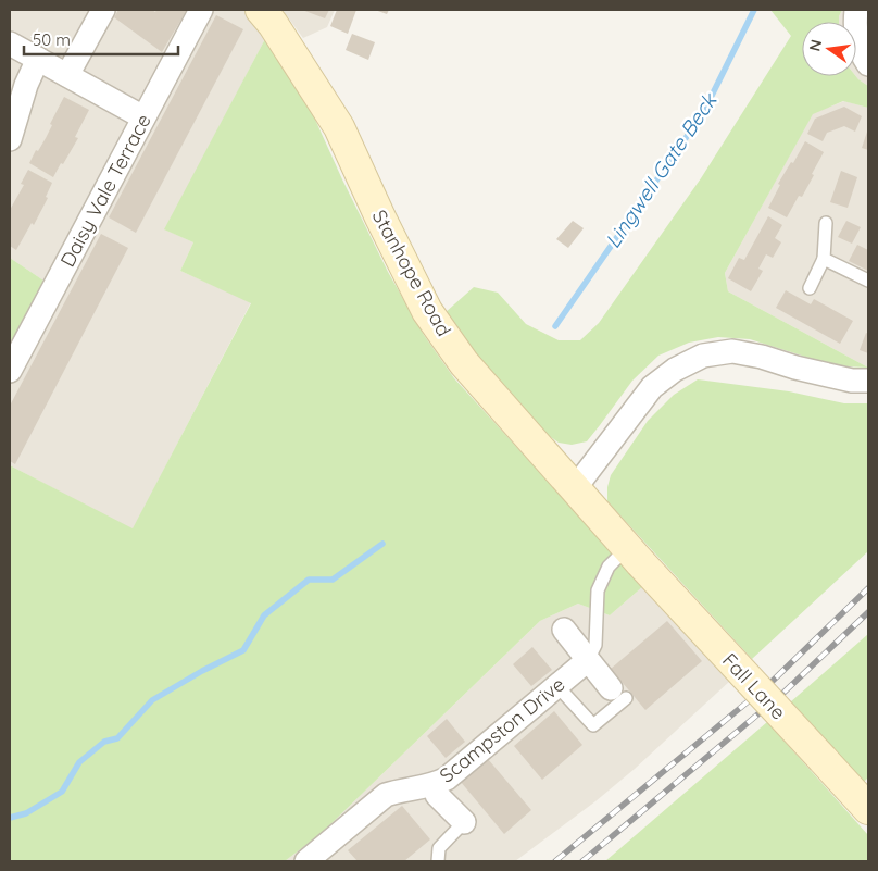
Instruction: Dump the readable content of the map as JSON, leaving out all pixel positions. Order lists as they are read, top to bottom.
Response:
{
  "streets": {
    "street": [
      "Daisy Vale Terrace",
      "Stanhope Road",
      "Fall Lane",
      "Scampston Drive"
    ]
  },
  "crossings": [
    ["Stanhope Road", "Fall Lane"]
  ],
  "water": ["Lingwell Gate Beck"],
  "scale_bar": "50 m",
  "north": "left"
}
